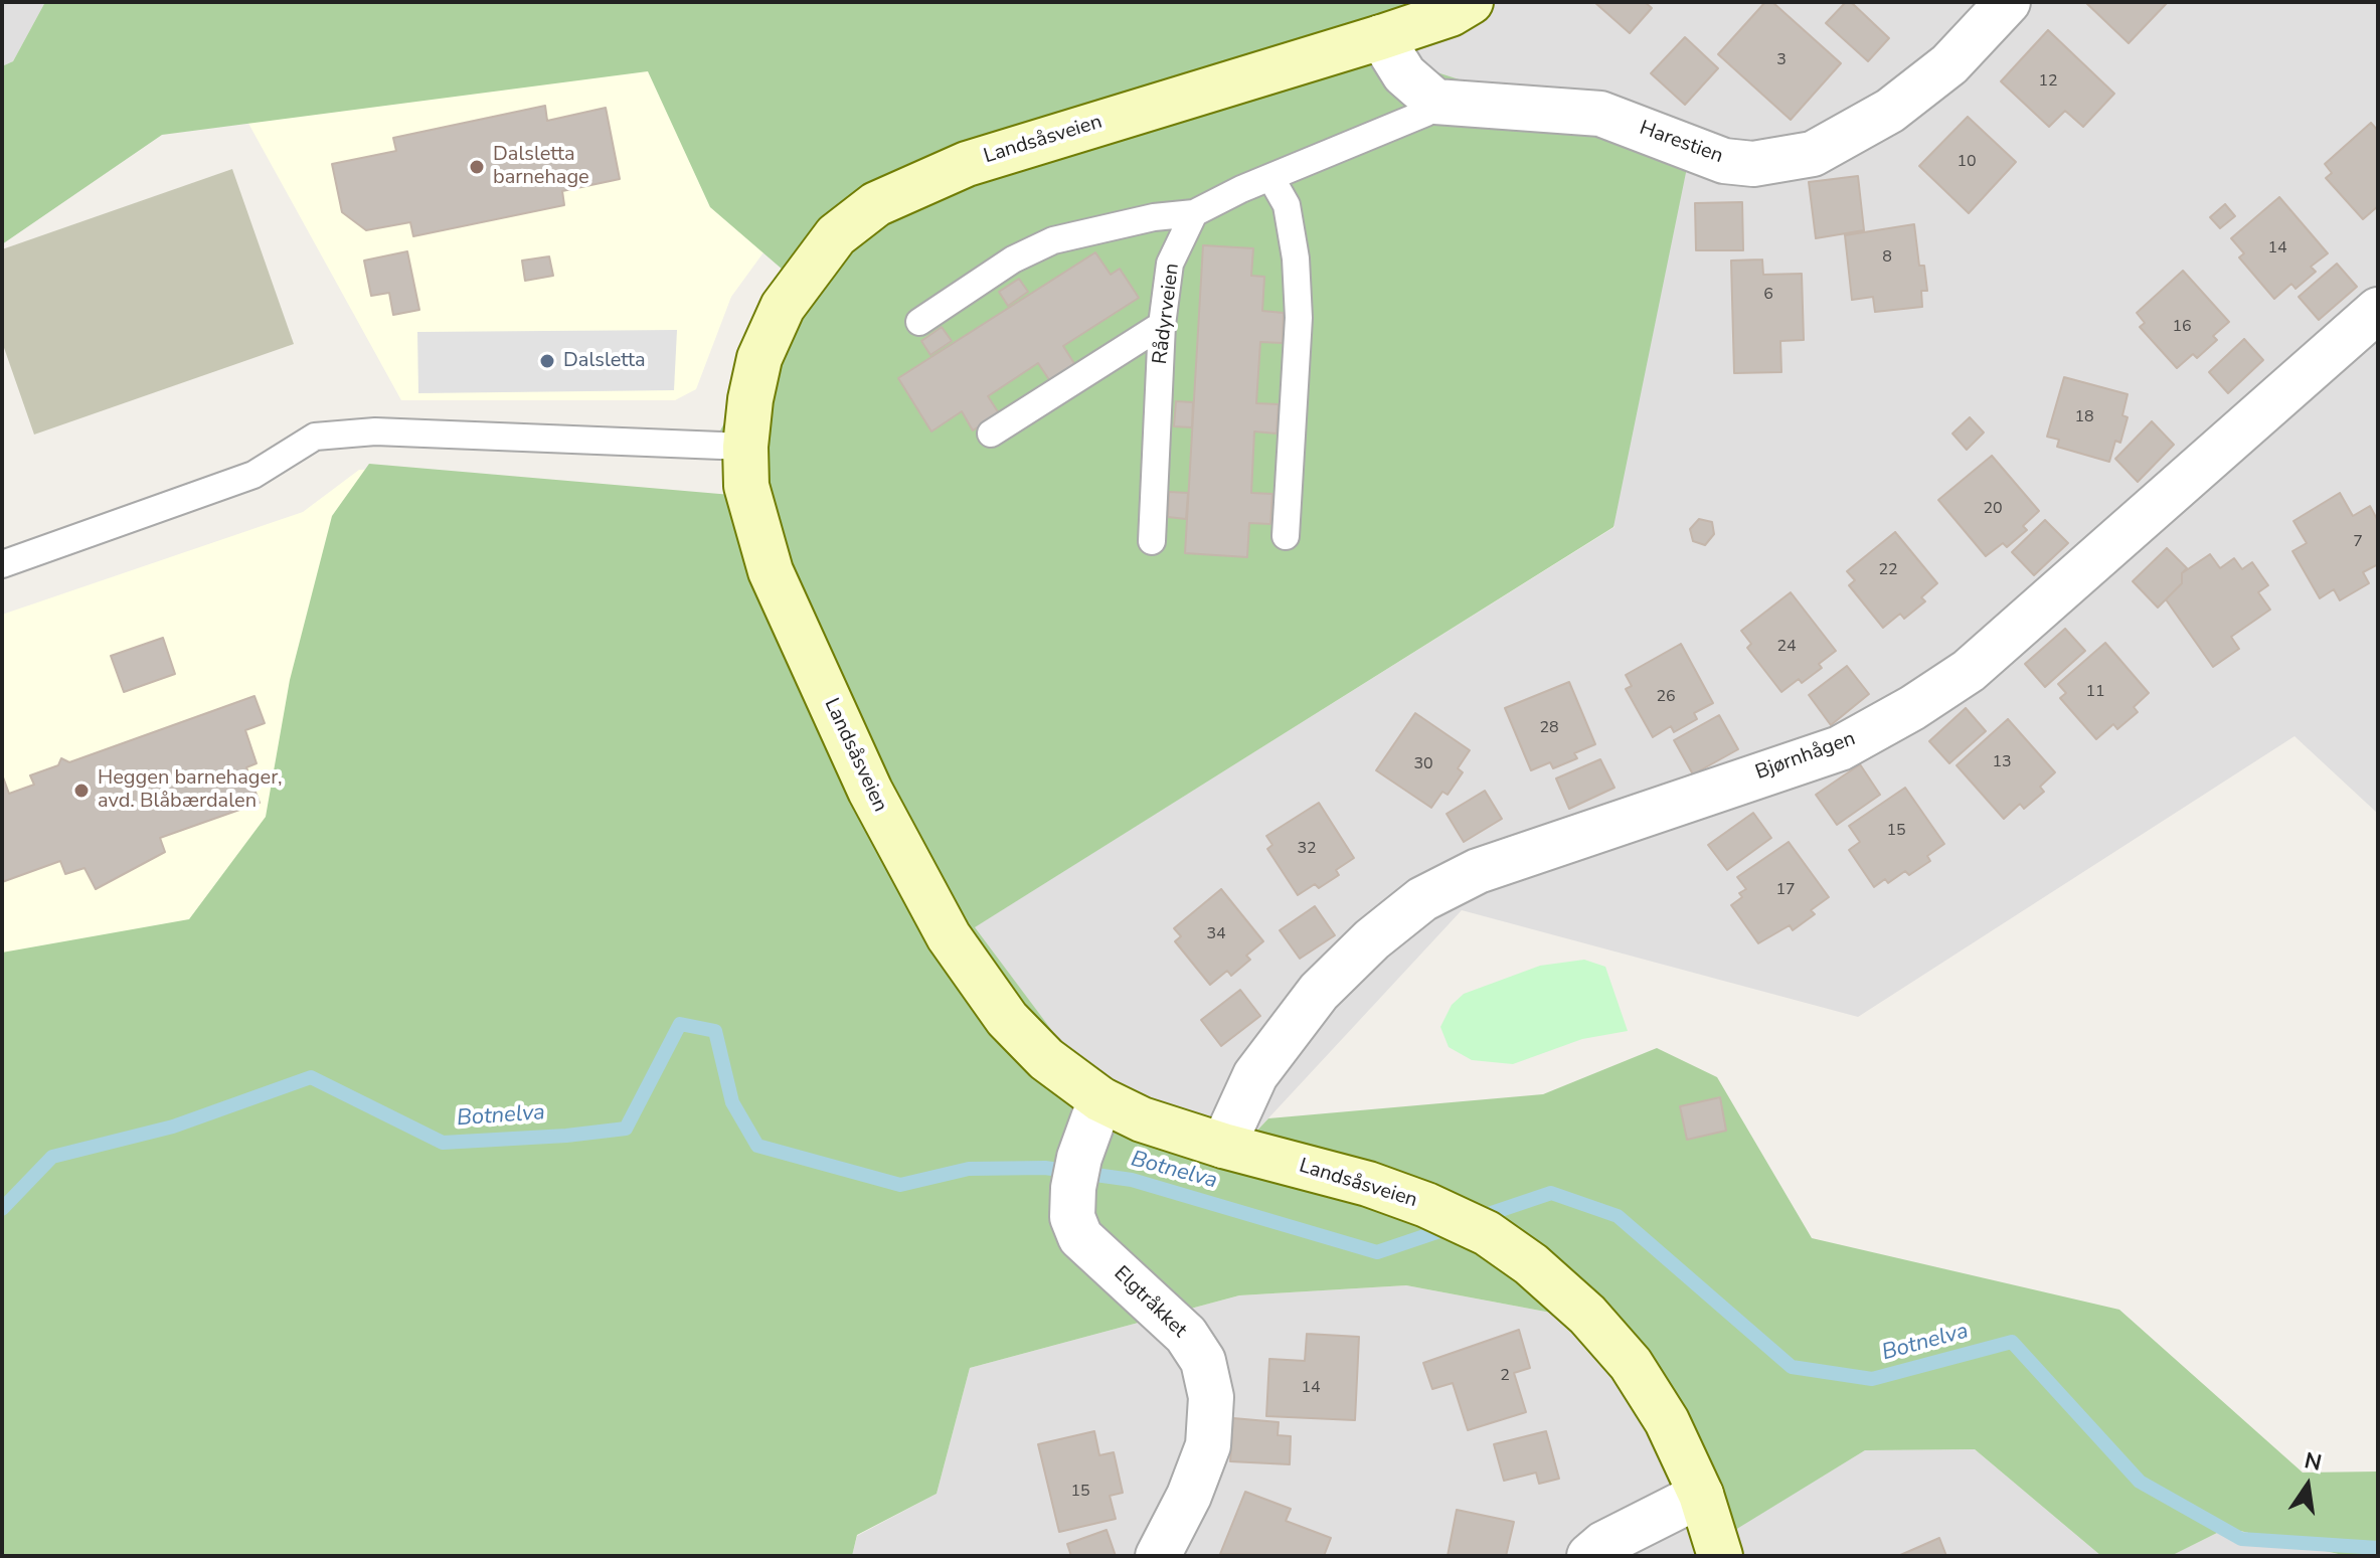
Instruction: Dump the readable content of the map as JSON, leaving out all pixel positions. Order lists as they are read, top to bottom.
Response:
{
  "streets": {
    "street": [
      "Landsåsveien",
      "Harestien",
      "Bjørnhågen",
      "Elgtråkket"
    ],
    "lane": ["Rådyrveien"]
  },
  "crossings": [
    ["Landsåsveien", "Bjørnhågen"],
    ["Landsåsveien", "Elgtråkket"]
  ],
  "water": ["Botnelva"],
  "places": ["Dalsletta barnehage", "Dalsletta", "Heggen barnehager, avd. Blåbærdalen"],
  "house_numbers": [
    "3",
    "12",
    "10",
    "14",
    "8",
    "6",
    "16",
    "18",
    "20",
    "7",
    "22",
    "24",
    "11",
    "26",
    "28",
    "13",
    "30",
    "15",
    "32",
    "17",
    "34",
    "2",
    "14",
    "15"
  ],
  "north": "top"
}
